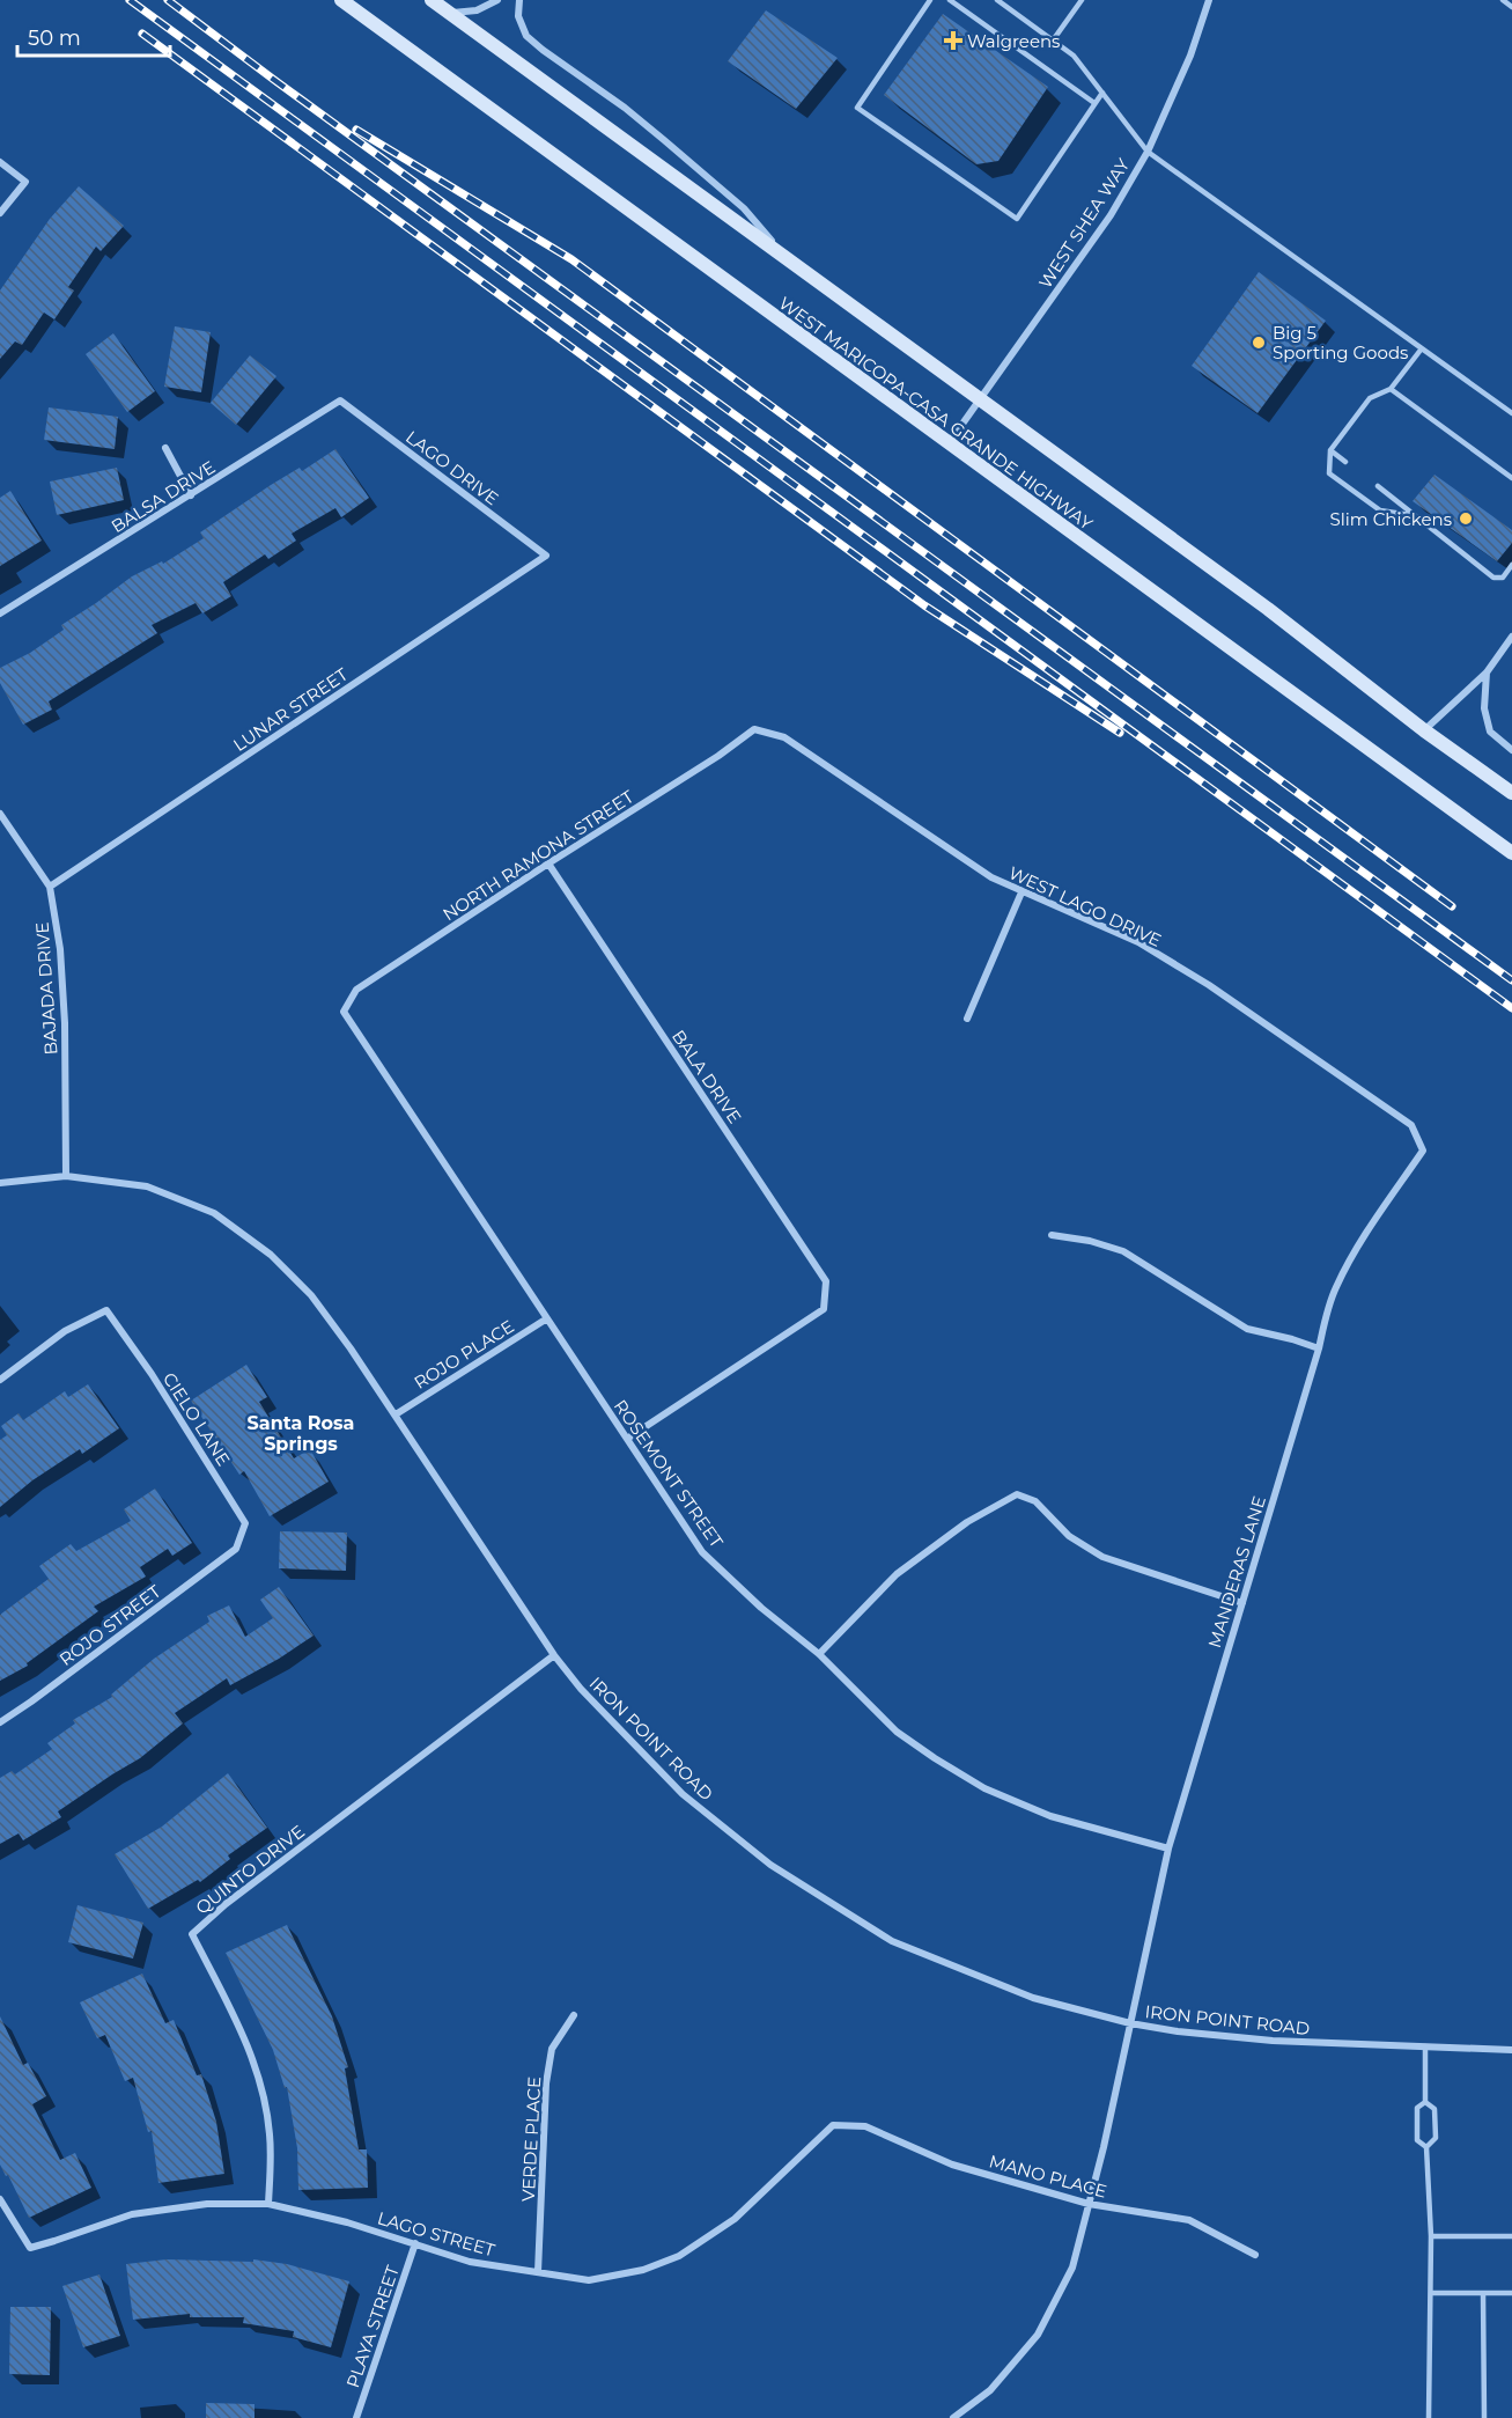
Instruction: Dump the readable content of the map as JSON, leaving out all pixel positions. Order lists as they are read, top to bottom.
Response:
{
  "streets": {
    "main road": ["WEST MARICOPA-CASA GRANDE HIGHWAY"],
    "street": [
      "WEST SHEA WAY",
      "LAGO DRIVE",
      "BALSA DRIVE",
      "LUNAR STREET",
      "NORTH RAMONA STREET",
      "WEST LAGO DRIVE",
      "BAJADA DRIVE",
      "BALA DRIVE",
      "ROJO PLACE",
      "CIELO LANE",
      "ROSEMONT STREET",
      "MANDERAS LANE",
      "ROJO STREET",
      "IRON POINT ROAD",
      "QUINTO DRIVE",
      "VERDE PLACE",
      "MANO PLACE",
      "LAGO STREET",
      "PLAYA STREET"
    ]
  },
  "crossings": [
    ["WEST SHEA WAY", "WEST MARICOPA-CASA GRANDE HIGHWAY"],
    ["LAGO DRIVE", "BALSA DRIVE"],
    ["LAGO DRIVE", "LUNAR STREET"],
    ["LUNAR STREET", "BAJADA DRIVE"],
    ["NORTH RAMONA STREET", "WEST LAGO DRIVE"],
    ["NORTH RAMONA STREET", "BALA DRIVE"],
    ["NORTH RAMONA STREET", "ROSEMONT STREET"],
    ["WEST LAGO DRIVE", "MANDERAS LANE"],
    ["BAJADA DRIVE", "IRON POINT ROAD"],
    ["BALA DRIVE", "ROSEMONT STREET"],
    ["ROJO PLACE", "ROSEMONT STREET"],
    ["ROJO PLACE", "IRON POINT ROAD"],
    ["CIELO LANE", "ROJO STREET"],
    ["ROSEMONT STREET", "MANDERAS LANE"],
    ["MANDERAS LANE", "IRON POINT ROAD"],
    ["MANDERAS LANE", "MANO PLACE"],
    ["IRON POINT ROAD", "QUINTO DRIVE"],
    ["QUINTO DRIVE", "LAGO STREET"],
    ["VERDE PLACE", "LAGO STREET"],
    ["MANO PLACE", "LAGO STREET"],
    ["LAGO STREET", "PLAYA STREET"]
  ],
  "districts": ["Santa Rosa Springs"],
  "places": {
    "health": ["Walgreens"],
    "other": ["Big 5 Sporting Goods", "Slim Chickens"]
  },
  "scale_bar": "50 m"
}
